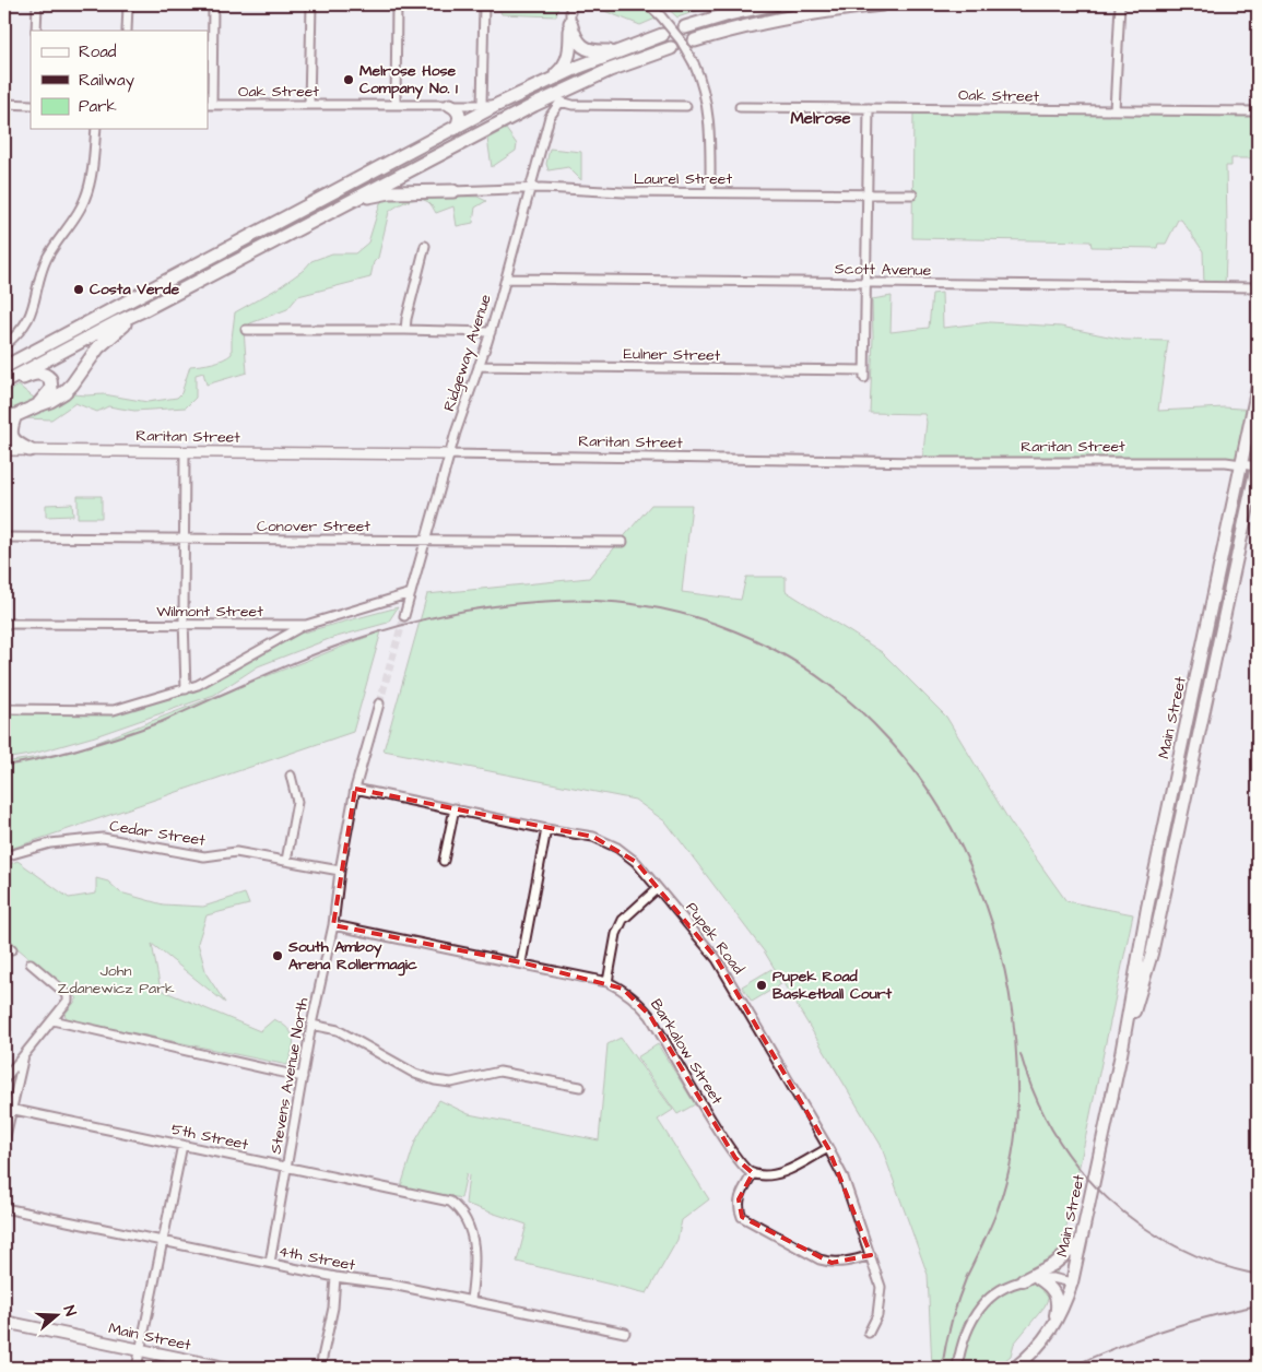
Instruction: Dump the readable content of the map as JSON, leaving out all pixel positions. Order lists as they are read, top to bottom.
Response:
{
  "streets": {
    "main road": ["Main Street"],
    "street": [
      "Oak Street",
      "Laurel Street",
      "Scott Avenue",
      "Ridgeway Avenue",
      "Eulner Street",
      "Raritan Street",
      "Conover Street",
      "Wilmont Street",
      "Cedar Street",
      "Pupek Road",
      "Barkalow Street",
      "Stevens Avenue North",
      "5th Street",
      "4th Street"
    ]
  },
  "crossings": [
    ["Laurel Street", "Ridgeway Avenue"],
    ["Scott Avenue", "Ridgeway Avenue"],
    ["Scott Avenue", "Eulner Street"],
    ["Ridgeway Avenue", "Eulner Street"],
    ["Ridgeway Avenue", "Raritan Street"],
    ["Ridgeway Avenue", "Conover Street"],
    ["Ridgeway Avenue", "Wilmont Street"],
    ["Raritan Street", "Main Street"],
    ["Cedar Street", "Stevens Avenue North"],
    ["Pupek Road", "Stevens Avenue North"],
    ["Barkalow Street", "Stevens Avenue North"],
    ["Stevens Avenue North", "5th Street"],
    ["Stevens Avenue North", "4th Street"],
    ["5th Street", "4th Street"]
  ],
  "districts": ["Melrose"],
  "parks": ["John Zdanewicz Park"],
  "places": [
    "Melrose Hose Company No. 1",
    "Costa Verde",
    "South Amboy Arena Rollermagic",
    "Pupek Road Basketball Court"
  ],
  "legend": ["Road", "Railway", "Park"],
  "north": "right"
}
